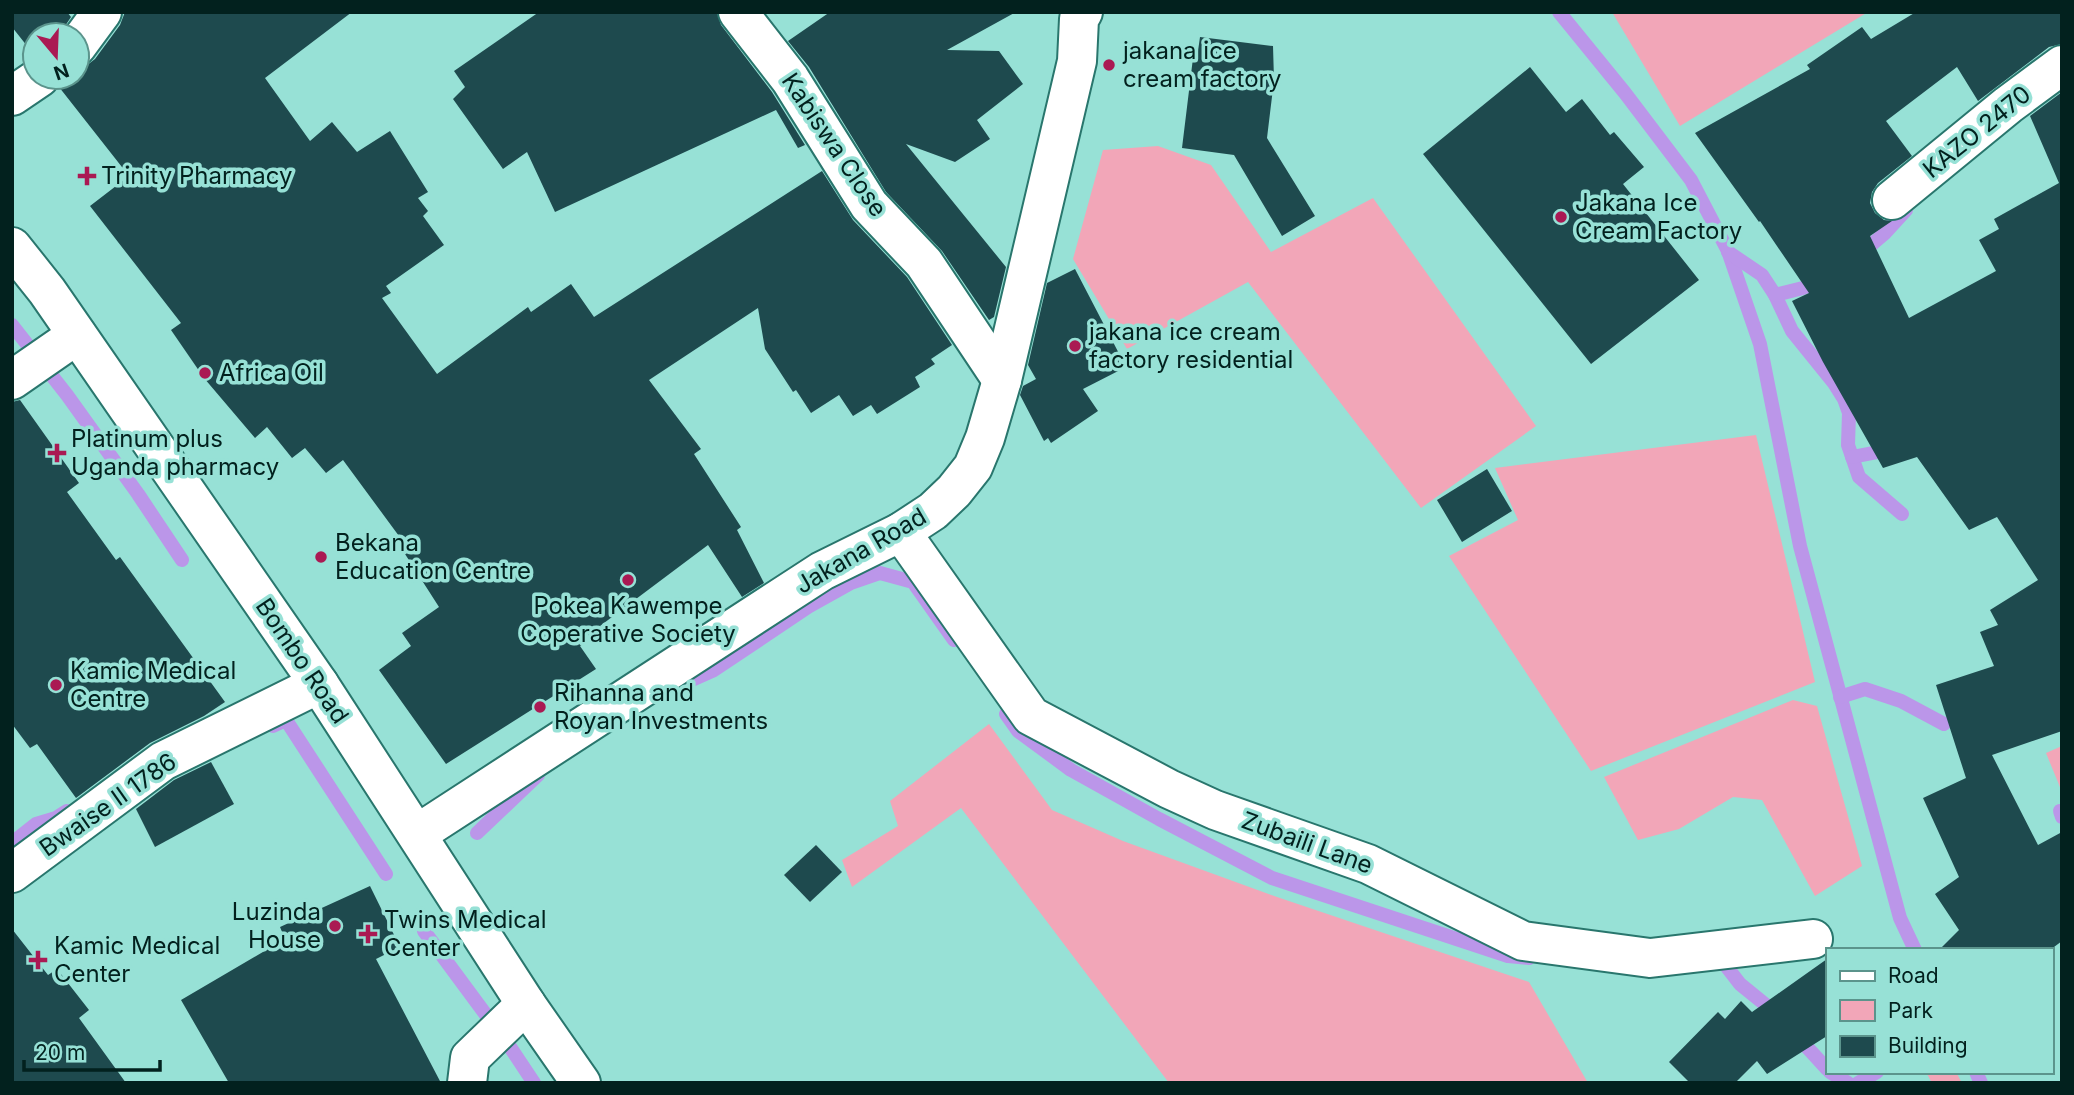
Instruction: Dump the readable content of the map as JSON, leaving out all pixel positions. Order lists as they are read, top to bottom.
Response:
{
  "streets": {
    "street": [
      "KAZO 2470",
      "Kabiswa Close",
      "Jakana Road",
      "Bombo Road",
      "Bwaise II 1786",
      "Zubaili Lane"
    ]
  },
  "crossings": [
    ["Kabiswa Close", "Jakana Road"],
    ["Jakana Road", "Bombo Road"],
    ["Jakana Road", "Zubaili Lane"],
    ["Bombo Road", "Bwaise II 1786"]
  ],
  "places": {
    "other": [
      "jakana ice cream factory",
      "Jakana Ice Cream Factory",
      "jakana ice cream factory residential",
      "Africa Oil",
      "Bekana Education Centre",
      "Pokea Kawempe Coperative Society",
      "Kamic Medical Centre",
      "Rihanna and Royan Investments",
      "Luzinda House"
    ],
    "health": [
      "Trinity Pharmacy",
      "Platinum plus Uganda pharmacy",
      "Twins Medical Center",
      "Kamic Medical Center"
    ]
  },
  "legend": ["Road", "Park", "Building"],
  "scale_bar": "20 m",
  "north": "bottom"
}
